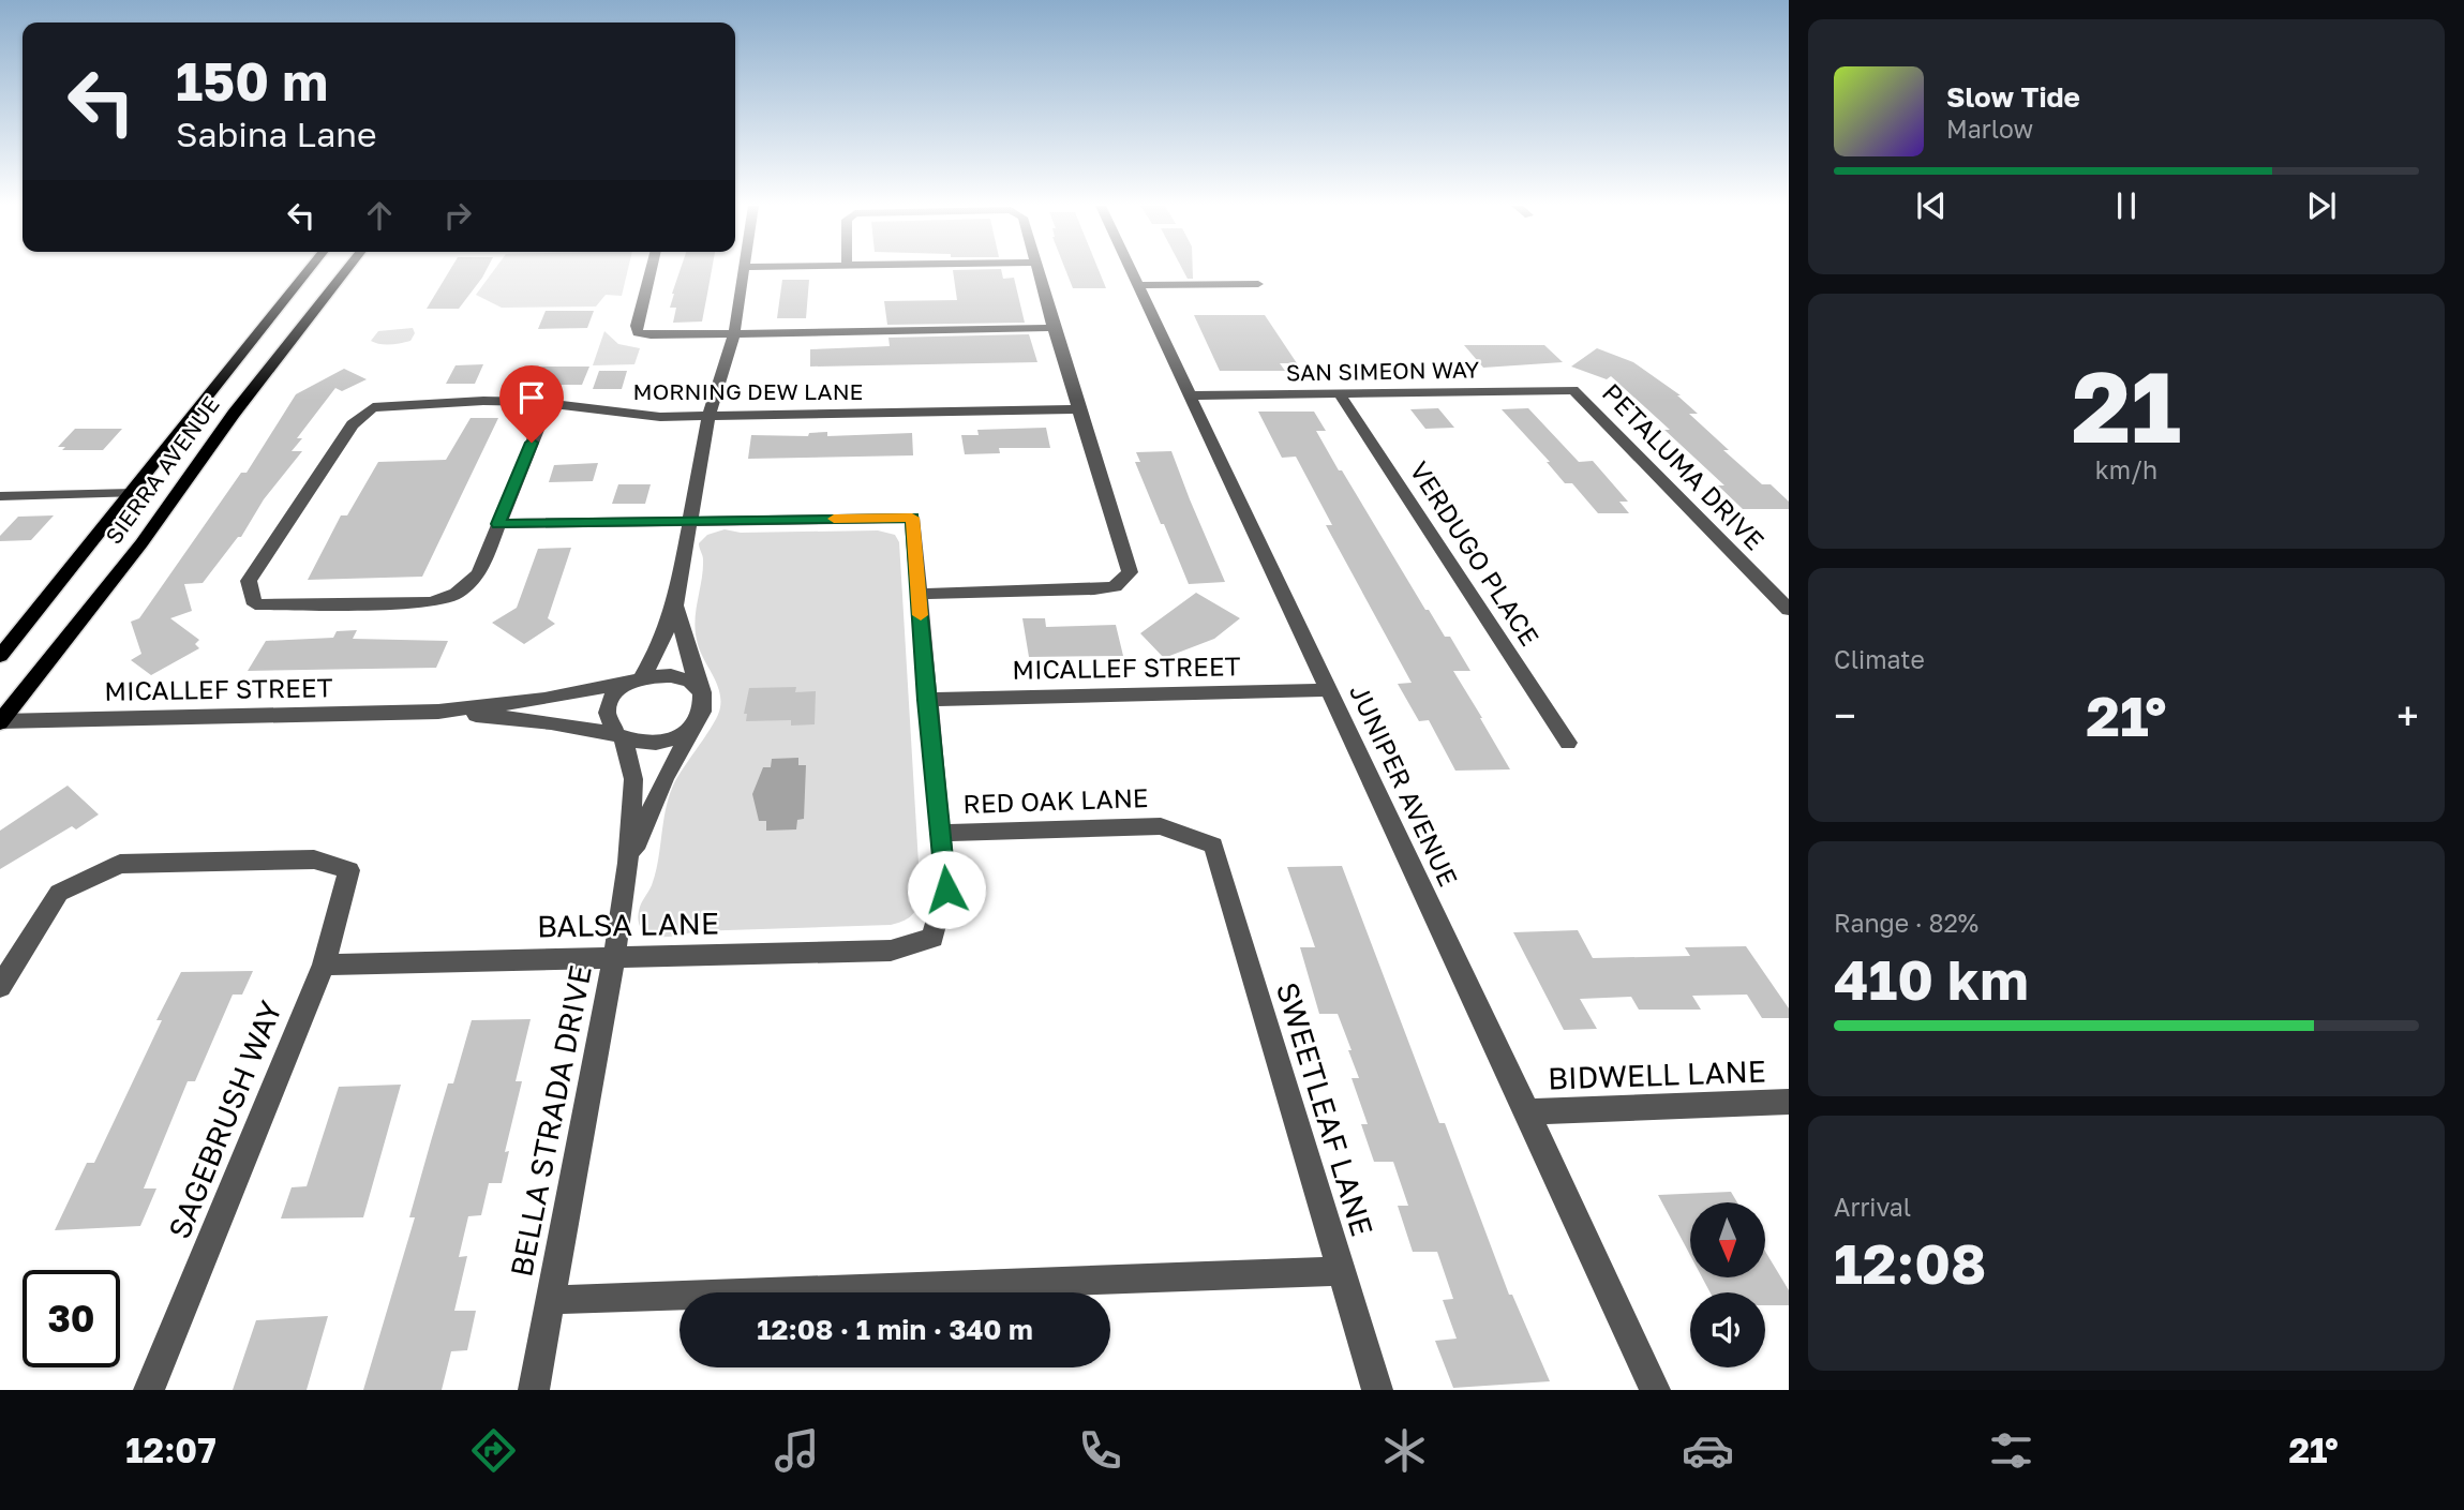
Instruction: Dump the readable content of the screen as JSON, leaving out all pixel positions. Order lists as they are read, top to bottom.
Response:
{
  "streets": {
    "main road": ["SIERRA AVENUE"],
    "street": [
      "SAN SIMEON WAY",
      "MORNING DEW LANE",
      "PETALUMA DRIVE",
      "VERDUGO PLACE",
      "MICALLEF STREET",
      "JUNIPER AVENUE",
      "RED OAK LANE",
      "BALSA LANE",
      "BIDWELL LANE",
      "SWEETLEAF LANE",
      "SAGEBRUSH WAY",
      "BELLA STRADA DRIVE"
    ]
  },
  "crossings": [
    ["SAN SIMEON WAY", "PETALUMA DRIVE"],
    ["SAN SIMEON WAY", "VERDUGO PLACE"],
    ["SAN SIMEON WAY", "JUNIPER AVENUE"],
    ["SIERRA AVENUE", "MICALLEF STREET"],
    ["MICALLEF STREET", "JUNIPER AVENUE"],
    ["MICALLEF STREET", "BELLA STRADA DRIVE"],
    ["JUNIPER AVENUE", "BIDWELL LANE"],
    ["RED OAK LANE", "BALSA LANE"],
    ["RED OAK LANE", "SWEETLEAF LANE"],
    ["BALSA LANE", "SAGEBRUSH WAY"],
    ["BALSA LANE", "BELLA STRADA DRIVE"]
  ],
  "north": "bottom",
  "page": {
    "turn": ["150 m", "Sabina Lane"],
    "song": ["Slow Tide", "Marlow"],
    "tile": [
      ["21", "km/h"],
      "Climate",
      ["Range · 82%", "410 km"],
      ["Arrival", "12:08"]
    ],
    "heat": ["−", "21°", "+"],
    "limit": "30",
    "trip": "12:08 · 1 min · 340 m",
    "tabs": ["12:07", "21°"]
  }
}
